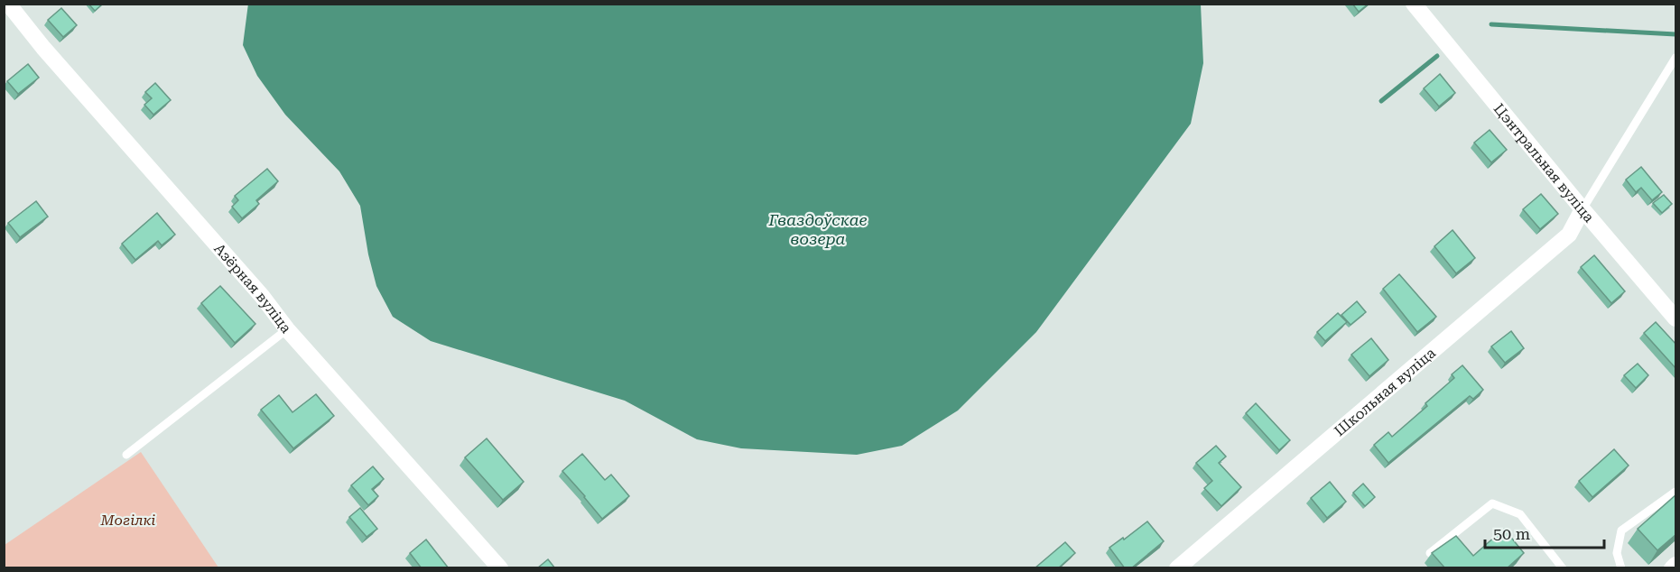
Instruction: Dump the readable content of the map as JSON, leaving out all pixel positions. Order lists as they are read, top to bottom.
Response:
{
  "streets": {
    "street": ["Цэнтральная вуліца", "Азёрная вуліца", "Школьная вуліца"]
  },
  "crossings": [
    ["Цэнтральная вуліца", "Школьная вуліца"]
  ],
  "water": ["Гваздоўскае возера"],
  "parks": ["Могілкі"],
  "scale_bar": "50 m"
}
